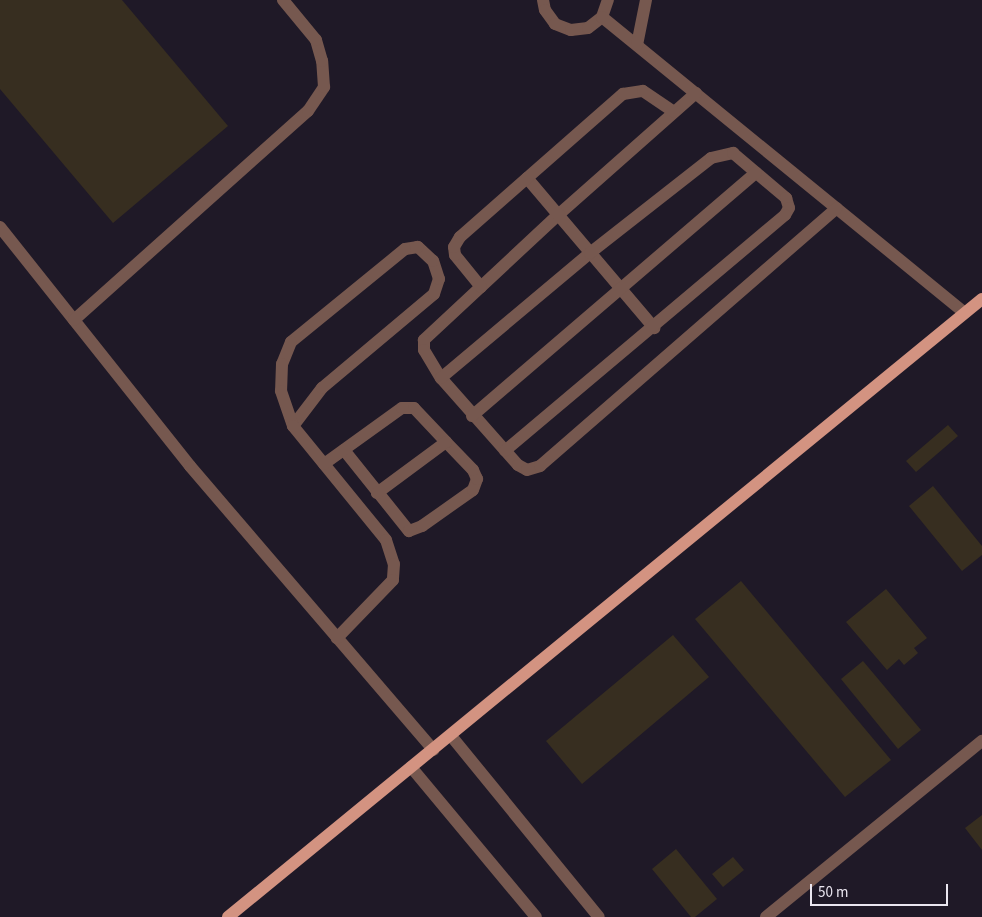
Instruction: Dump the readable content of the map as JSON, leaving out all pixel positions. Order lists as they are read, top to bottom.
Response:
{
  "scale_bar": "50 m"
}
